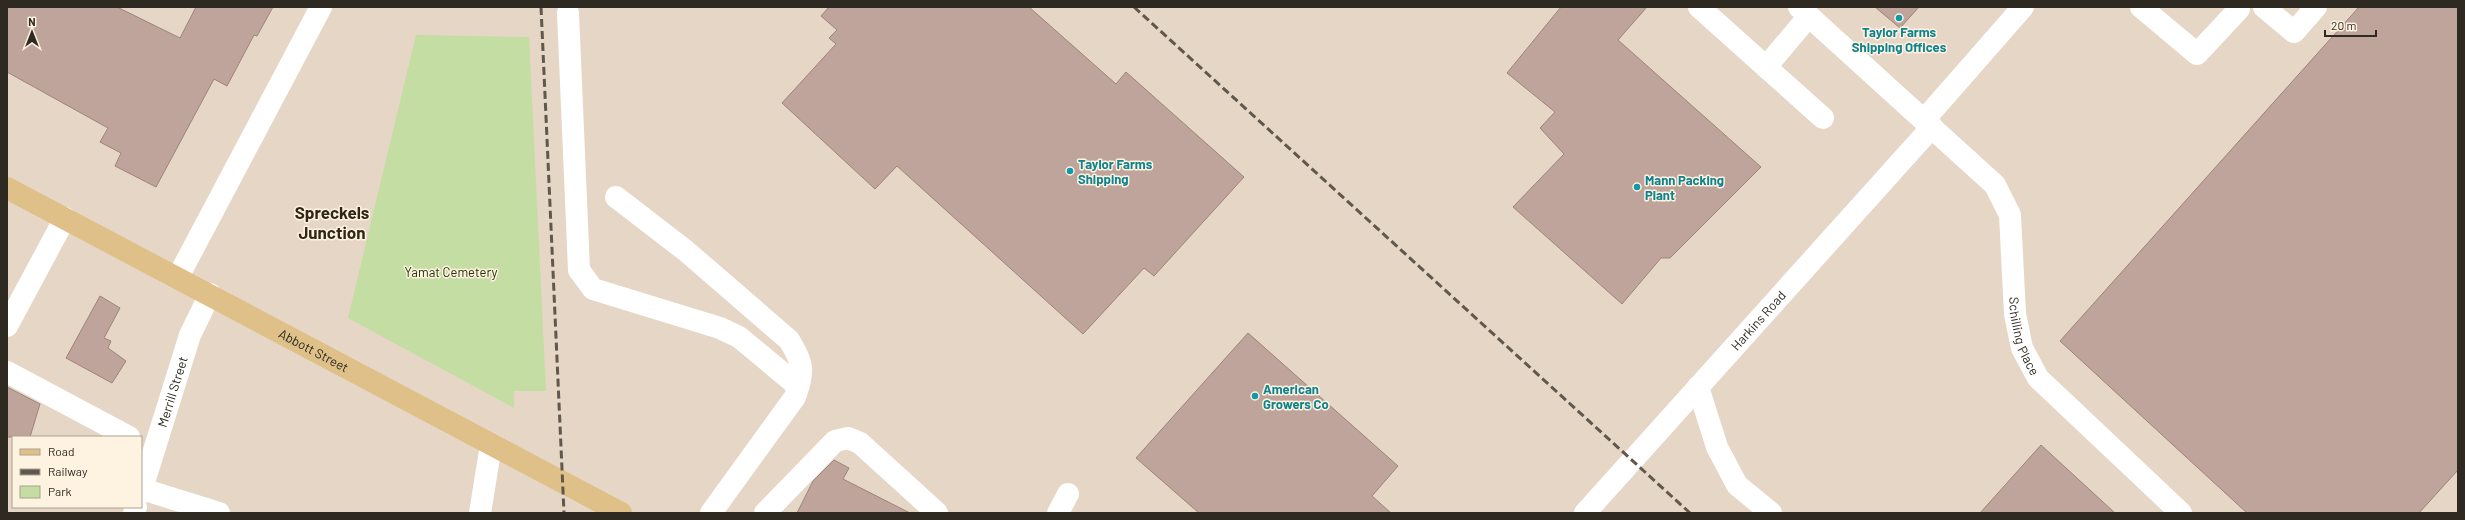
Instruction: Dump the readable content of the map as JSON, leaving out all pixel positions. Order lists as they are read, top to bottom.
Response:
{
  "streets": {
    "main road": ["Abbott Street"],
    "street": ["Harkins Road", "Schilling Place", "Merrill Street"]
  },
  "crossings": [
    ["Harkins Road", "Schilling Place"],
    ["Abbott Street", "Merrill Street"]
  ],
  "districts": ["Spreckels Junction"],
  "parks": ["Yamat Cemetery"],
  "places": [
    "Taylor Farms Shipping Offices",
    "Taylor Farms Shipping",
    "Mann Packing Plant",
    "American Growers Co"
  ],
  "legend": ["Road", "Railway", "Park"],
  "scale_bar": "20 m",
  "north": "top"
}
